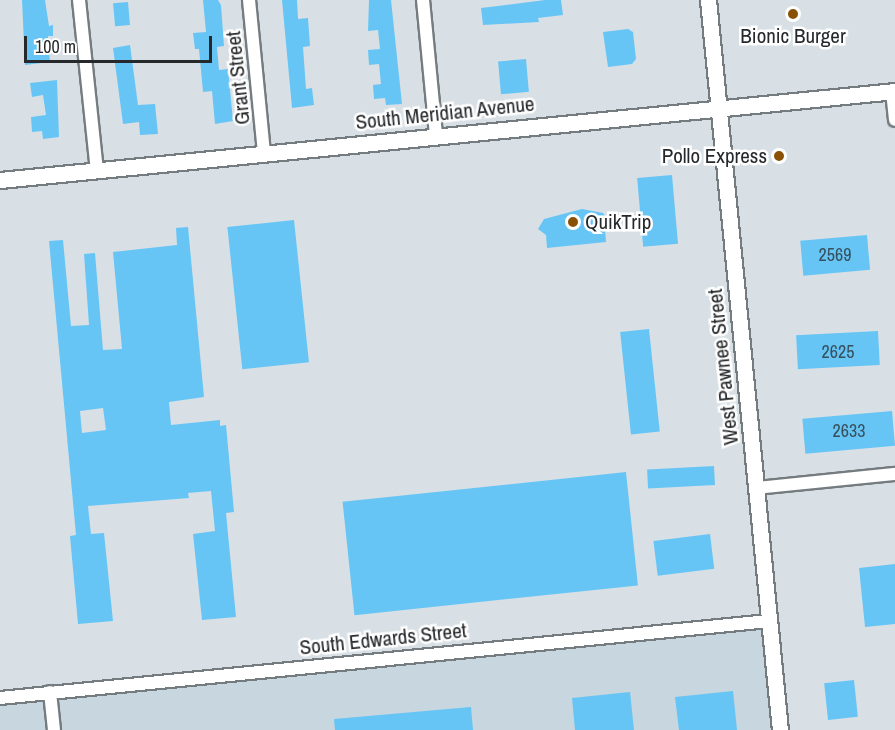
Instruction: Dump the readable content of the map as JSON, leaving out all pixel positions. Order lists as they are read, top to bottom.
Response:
{
  "streets": {
    "main road": ["South Meridian Avenue", "West Pawnee Street"],
    "street": ["Grant Street", "South Edwards Street"]
  },
  "crossings": [
    ["Grant Street", "South Meridian Avenue"],
    ["South Meridian Avenue", "West Pawnee Street"],
    ["West Pawnee Street", "South Edwards Street"]
  ],
  "places": ["Bionic Burger", "Pollo Express", "QuikTrip"],
  "house_numbers": ["2569", "2625", "2633"],
  "scale_bar": "100 m"
}
